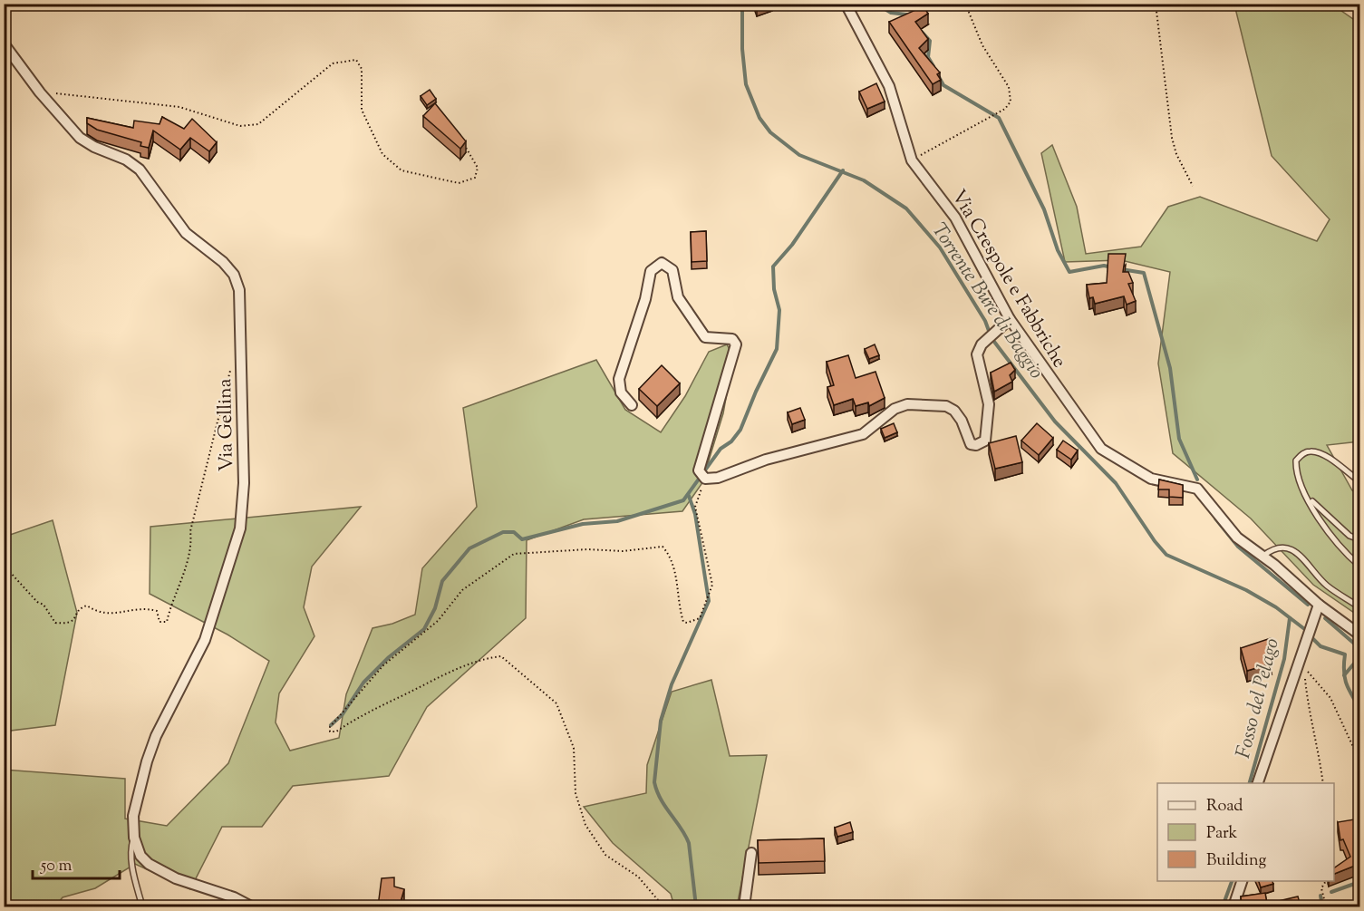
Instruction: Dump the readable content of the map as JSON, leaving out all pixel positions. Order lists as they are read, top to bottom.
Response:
{
  "streets": {
    "street": ["Via Crespole e Fabbriche", "Via Gellina"]
  },
  "water": ["Torrente Bure di Baggio", "Fosso del Pelago"],
  "legend": ["Road", "Park", "Building"],
  "scale_bar": "50 m"
}
